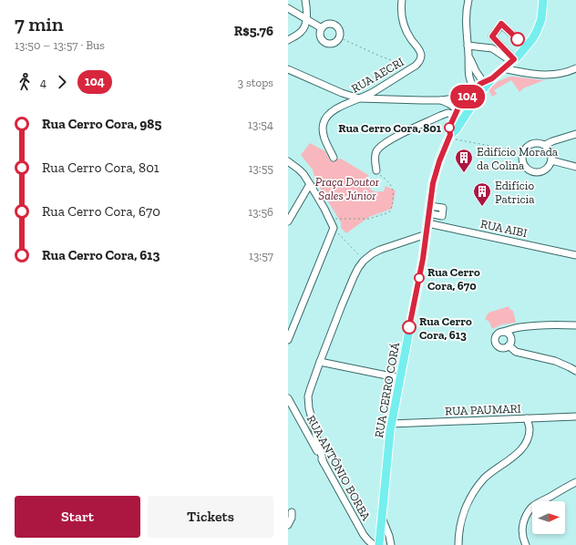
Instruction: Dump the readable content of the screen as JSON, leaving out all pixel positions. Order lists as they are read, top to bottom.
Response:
{
  "streets": {
    "main road": ["RUA CERRO CORÁ"],
    "street": [
      "RUA AECRI",
      "RUA AIBI",
      "RUA PAUMARI",
      "RUA ANTÔNIO BORBA"
    ]
  },
  "crossings": [
    ["RUA AIBI", "RUA CERRO CORÁ"],
    ["RUA CERRO CORÁ", "RUA PAUMARI"]
  ],
  "parks": ["Praça Doutor Sales Júnior"],
  "places": {
    "other": ["Rua Cerro Cora, 801", "Rua Cerro Cora, 670", "Rua Cerro Cora, 613"],
    "building": ["Edifício Morada da Colina", "Edifício Patricia"]
  },
  "lines": ["bus line 104"],
  "north": "right",
  "page": {
    "heading": ["7 min", "13:50 – 13:57 · Bus", "R$5.76"],
    "on_map": "104",
    "legs": ["4", "104", "3 stops"],
    "list": [
      {
        "name": "Rua Cerro Cora, 985",
        "value": "13:54"
      },
      {
        "name": "Rua Cerro Cora, 801",
        "value": "13:55"
      },
      {
        "name": "Rua Cerro Cora, 670",
        "value": "13:56"
      },
      {
        "name": "Rua Cerro Cora, 613",
        "value": "13:57"
      }
    ],
    "buttons": ["Start", "Tickets"]
  }
}
